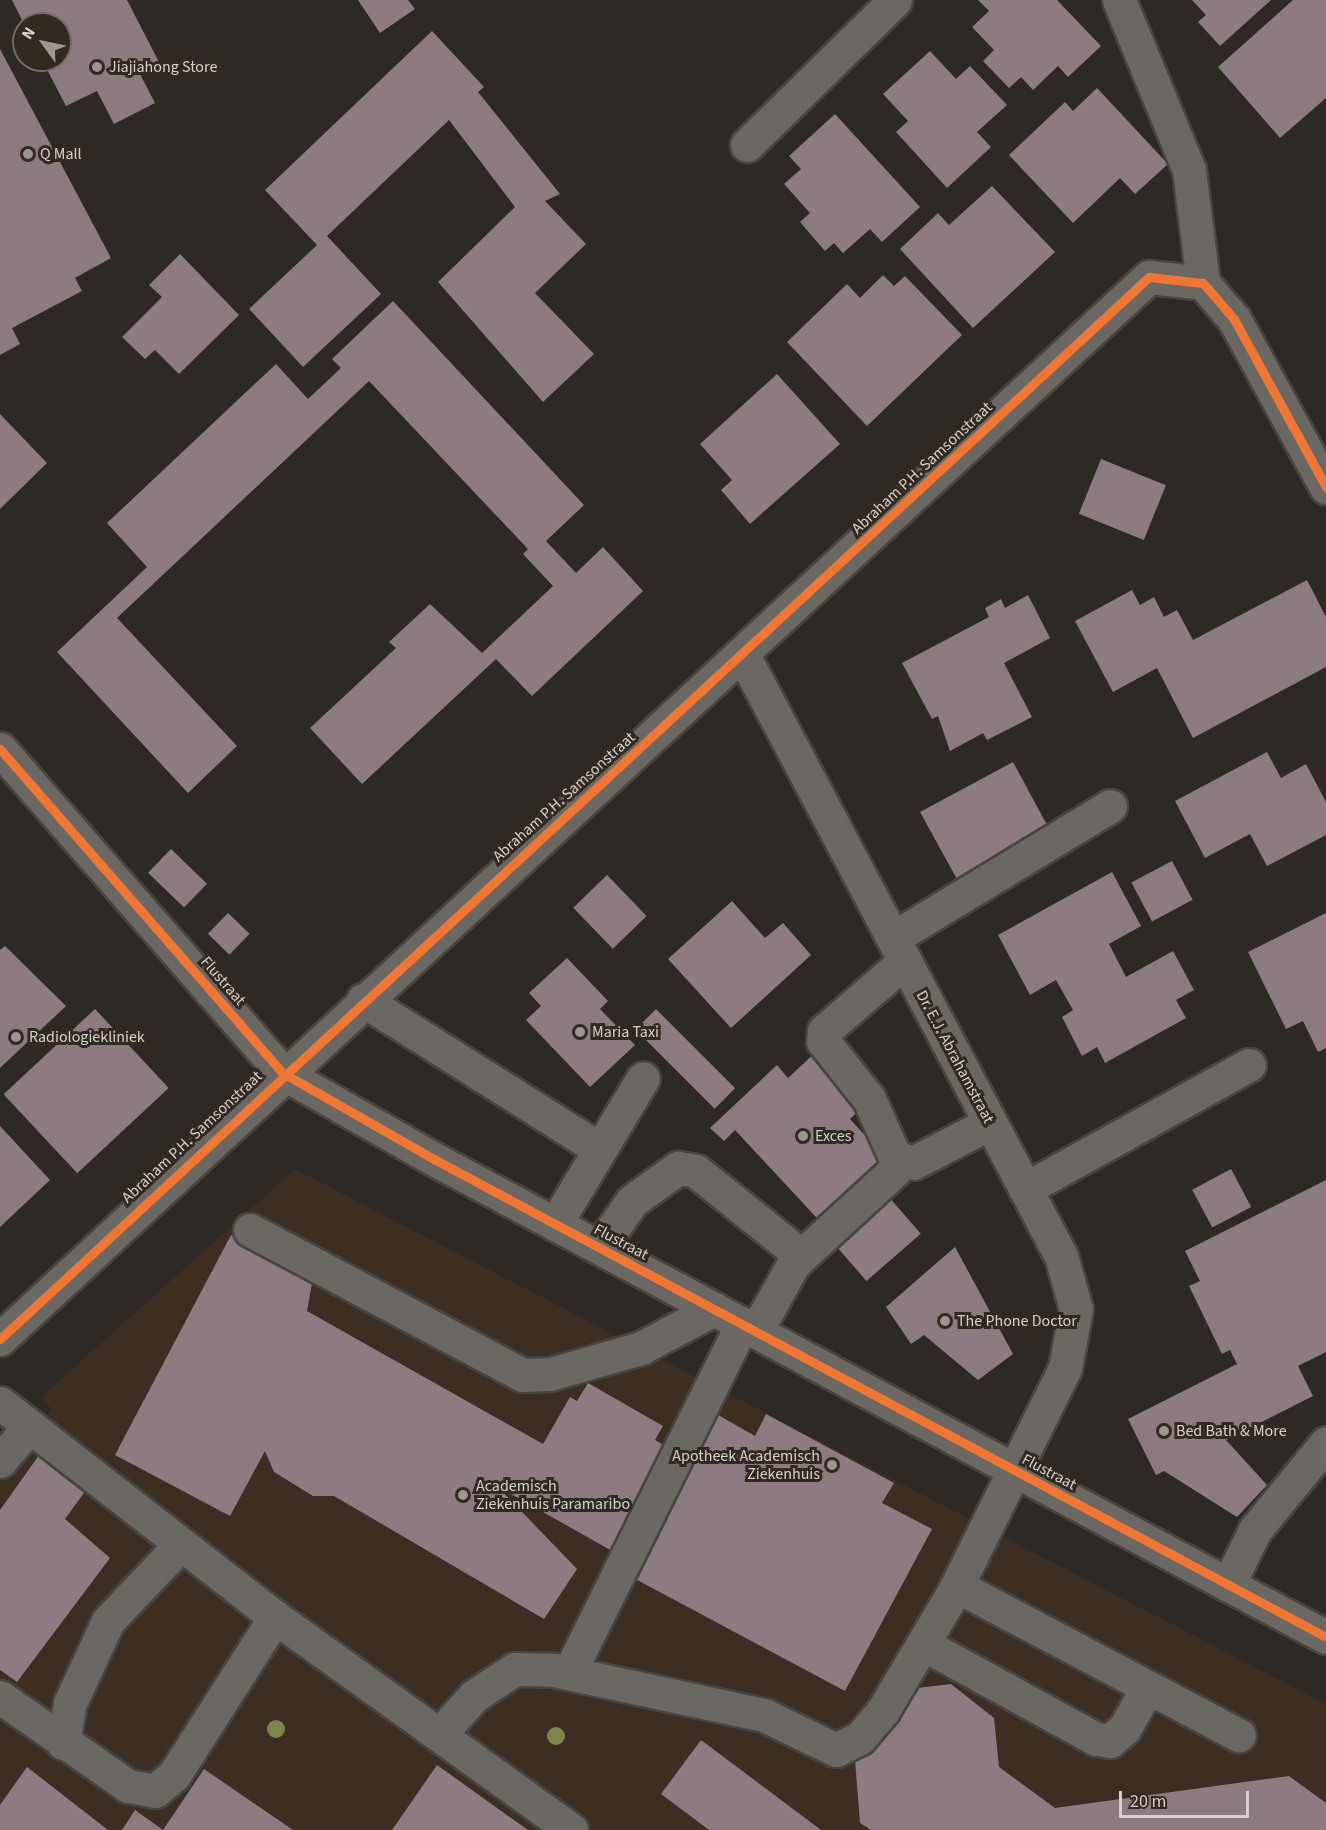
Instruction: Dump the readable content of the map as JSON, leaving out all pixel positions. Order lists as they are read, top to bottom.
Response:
{
  "streets": {
    "street": ["Abraham P.H. Samsonstraat", "Flustraat", "Dr. E.J. Abrahamstraat"]
  },
  "crossings": [
    ["Abraham P.H. Samsonstraat", "Flustraat"],
    ["Abraham P.H. Samsonstraat", "Dr. E.J. Abrahamstraat"],
    ["Flustraat", "Dr. E.J. Abrahamstraat"]
  ],
  "places": [
    "Jiajiahong Store",
    "Q Mall",
    "Maria Taxi",
    "Radiologiekliniek",
    "Exces",
    "The Phone Doctor",
    "Bed Bath & More",
    "Apotheek Academisch Ziekenhuis",
    "Academisch Ziekenhuis Paramaribo"
  ],
  "scale_bar": "20 m",
  "north": "top left"
}
